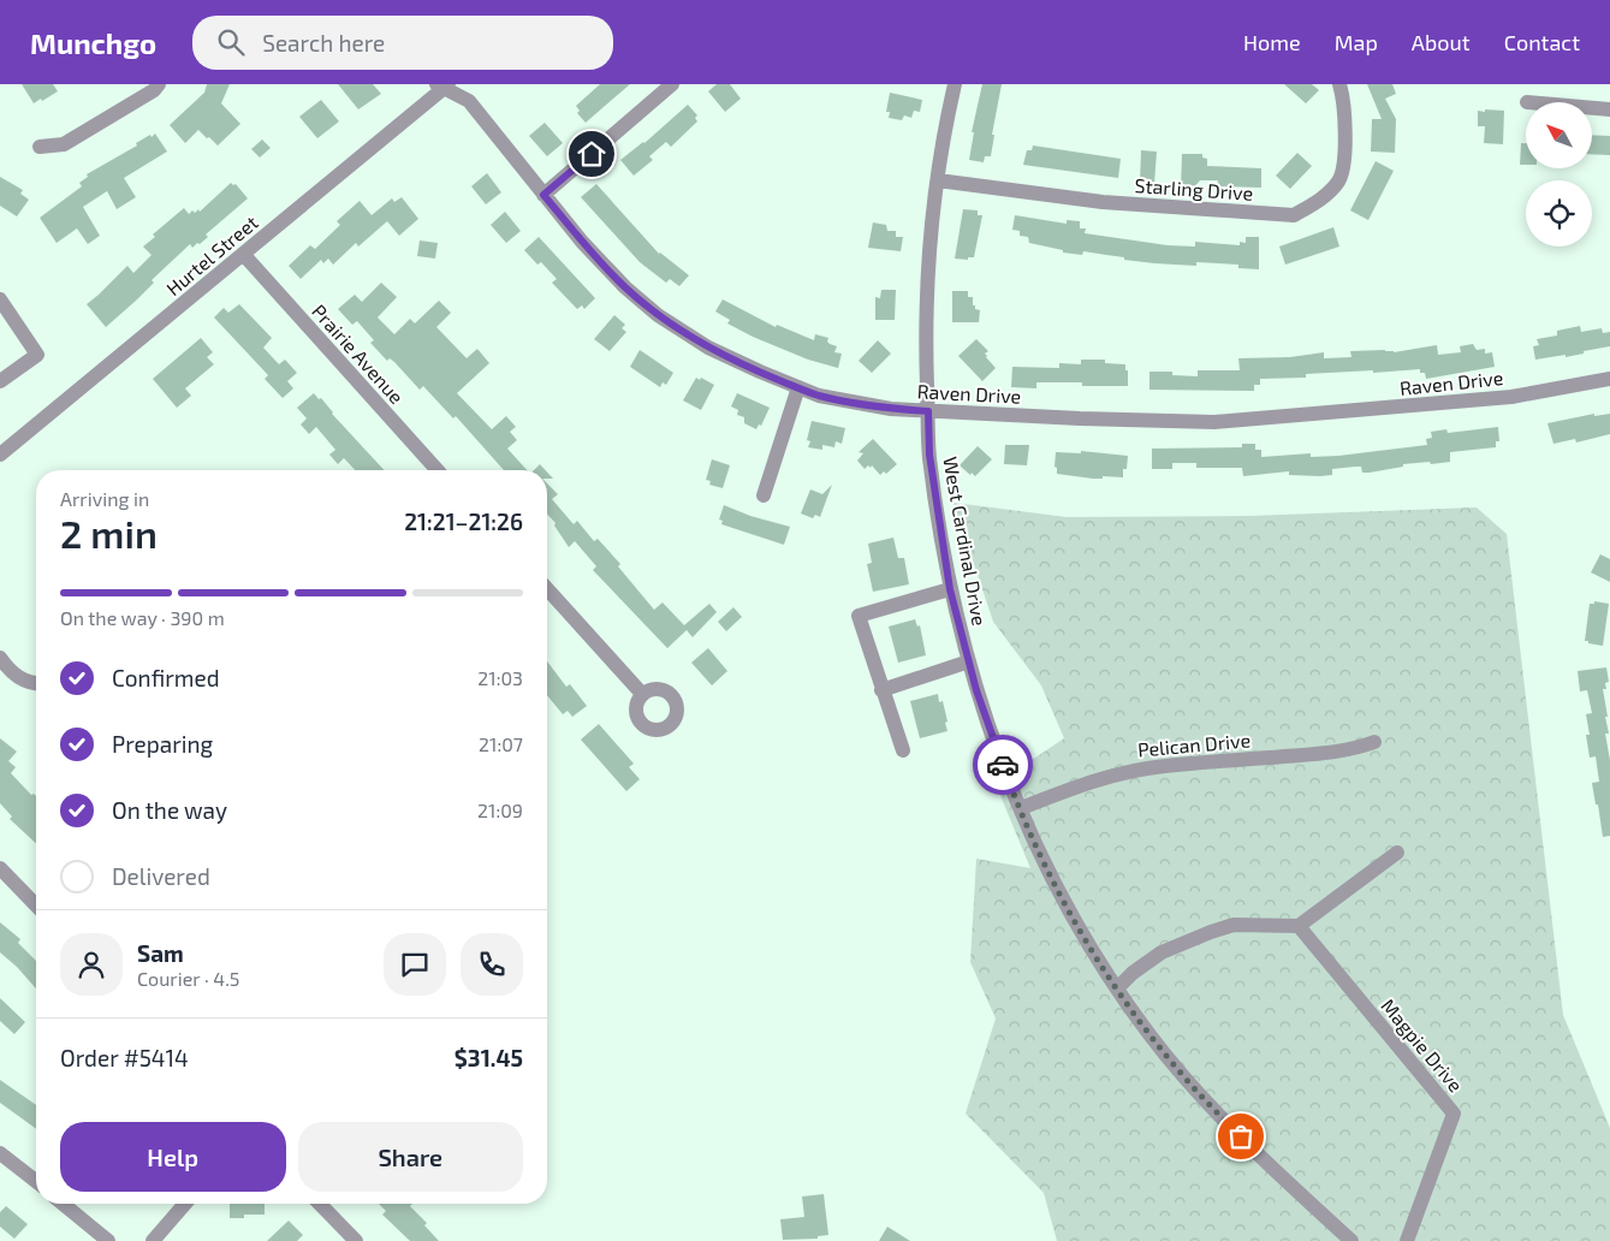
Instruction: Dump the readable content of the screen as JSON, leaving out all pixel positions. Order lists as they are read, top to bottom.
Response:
{
  "streets": {
    "street": [
      "Starling Drive",
      "Hurtel Street",
      "Prairie Avenue",
      "Raven Drive",
      "West Cardinal Drive",
      "Pelican Drive",
      "Magpie Drive"
    ]
  },
  "crossings": [
    ["Starling Drive", "West Cardinal Drive"],
    ["Hurtel Street", "Prairie Avenue"],
    ["Hurtel Street", "Raven Drive"],
    ["Raven Drive", "West Cardinal Drive"],
    ["West Cardinal Drive", "Pelican Drive"]
  ],
  "north": "top left",
  "page": {
    "header": "Munchgo",
    "search": "Search here",
    "nav": [
      "Home",
      "Map",
      "About",
      "Contact"
    ],
    "heading": ["2 min", "Arriving in", "21:21–21:26"],
    "panel": [
      "Sam",
      "Courier · 4.5",
      "Order #5414",
      "$31.45"
    ],
    "bar": "On the way · 390 m",
    "list": [
      ["Confirmed", "21:03"],
      ["Preparing", "21:07"],
      ["On the way", "21:09"],
      "Delivered"
    ],
    "buttons": ["Help", "Share"]
  }
}
